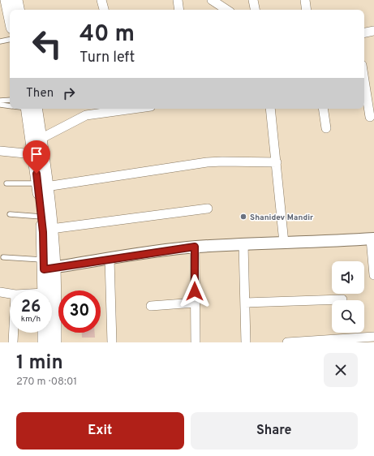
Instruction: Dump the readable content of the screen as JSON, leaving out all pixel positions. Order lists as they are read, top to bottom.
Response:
{
  "places": ["Shanidev Mandir"],
  "page": {
    "turn": ["40 m", "Turn left"],
    "then": "Then",
    "speed": "26 km/h",
    "limit": "30",
    "heading": ["1 min", "270 m · 08:01"],
    "buttons": ["Exit", "Share"]
  }
}
